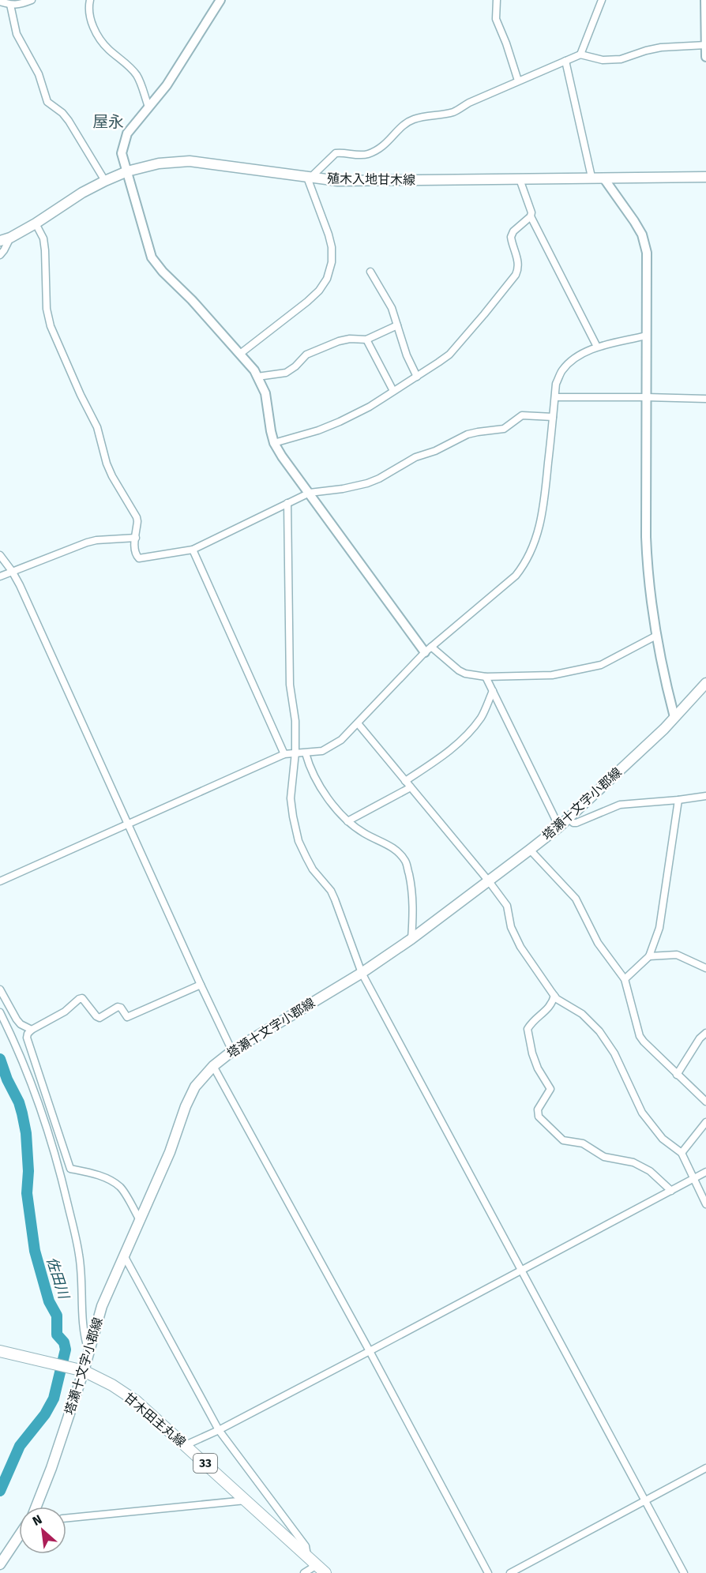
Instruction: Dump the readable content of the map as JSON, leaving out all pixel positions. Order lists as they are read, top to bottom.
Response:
{
  "streets": {
    "main road": [
      "殖木入地甘木線",
      "塔瀬十文字小郡線",
      "甘木田主丸線",
      "33"
    ]
  },
  "crossings": [
    ["塔瀬十文字小郡線", "甘木田主丸線"]
  ],
  "districts": ["屋永"],
  "water": ["佐田川"],
  "north": "top left"
}
